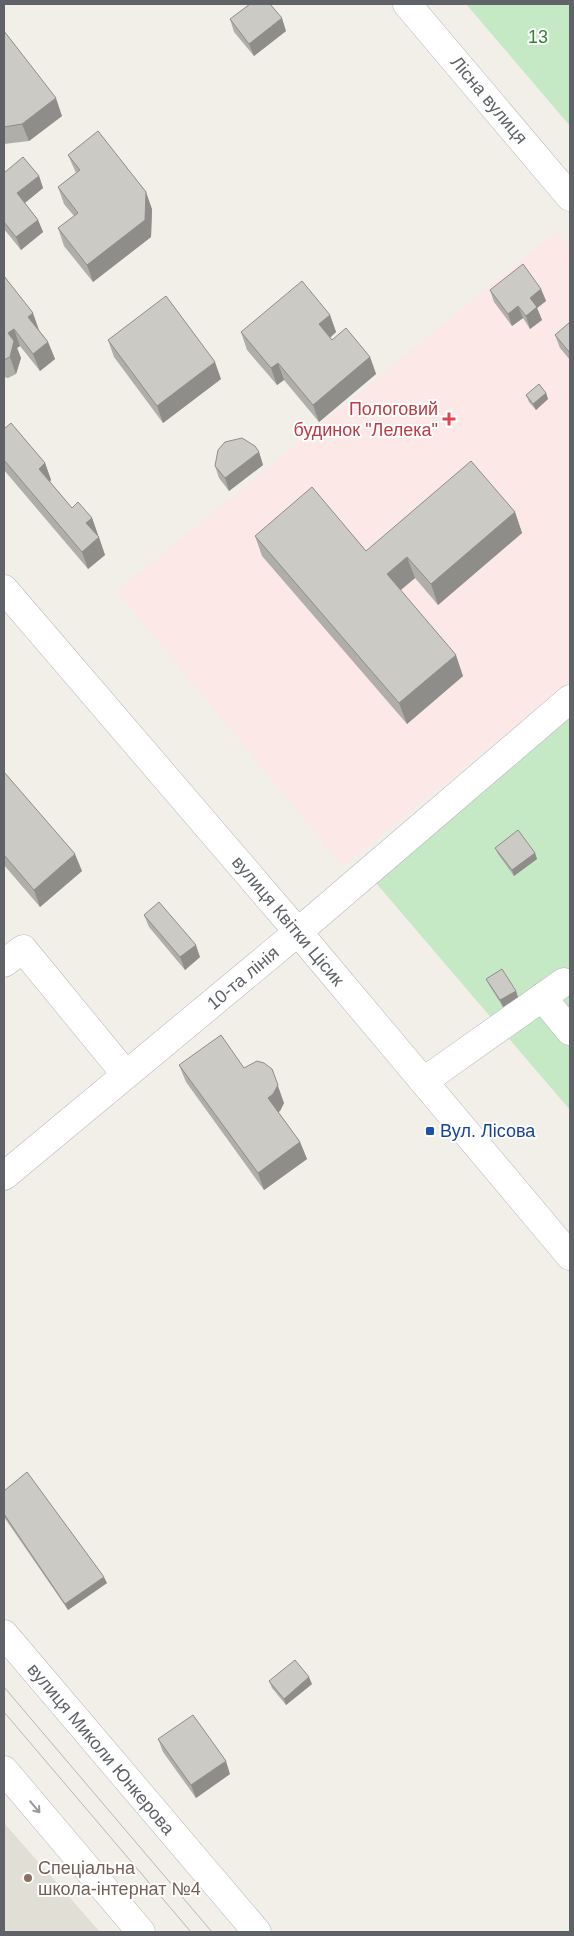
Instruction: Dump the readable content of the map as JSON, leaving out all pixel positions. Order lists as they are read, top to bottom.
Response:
{
  "streets": {
    "street": [
      "Лісна вулиця",
      "вулиця Квітки Цісик",
      "10-та лінія",
      "вулиця Миколи Юнкерова"
    ]
  },
  "crossings": [
    ["вулиця Квітки Цісик", "10-та лінія"]
  ],
  "parks": ["13"],
  "places": {
    "health": ["Пологовий будинок \"Лелека\""],
    "transit": ["Вул. Лісова"],
    "other": ["Спеціальна школа-інтернат №4"]
  }
}
